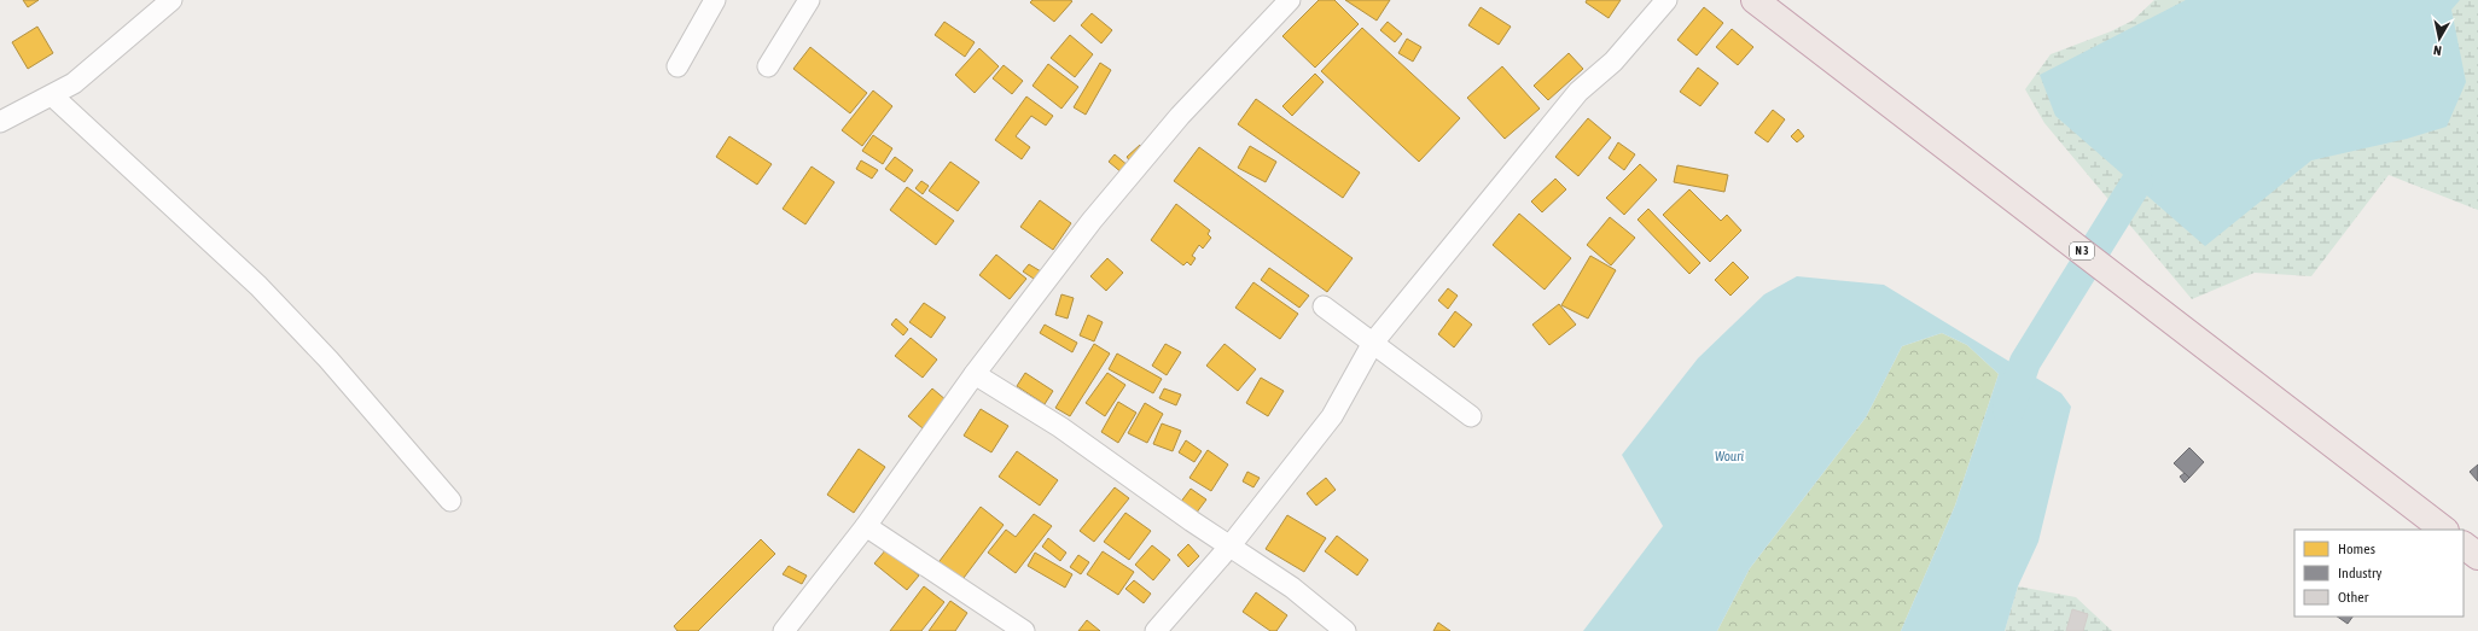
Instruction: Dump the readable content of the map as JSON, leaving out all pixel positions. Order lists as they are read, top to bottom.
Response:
{
  "streets": {
    "highway": ["N 3"]
  },
  "water": ["Wouri"],
  "legend": ["Homes", "Industry", "Other"],
  "north": "bottom"
}
